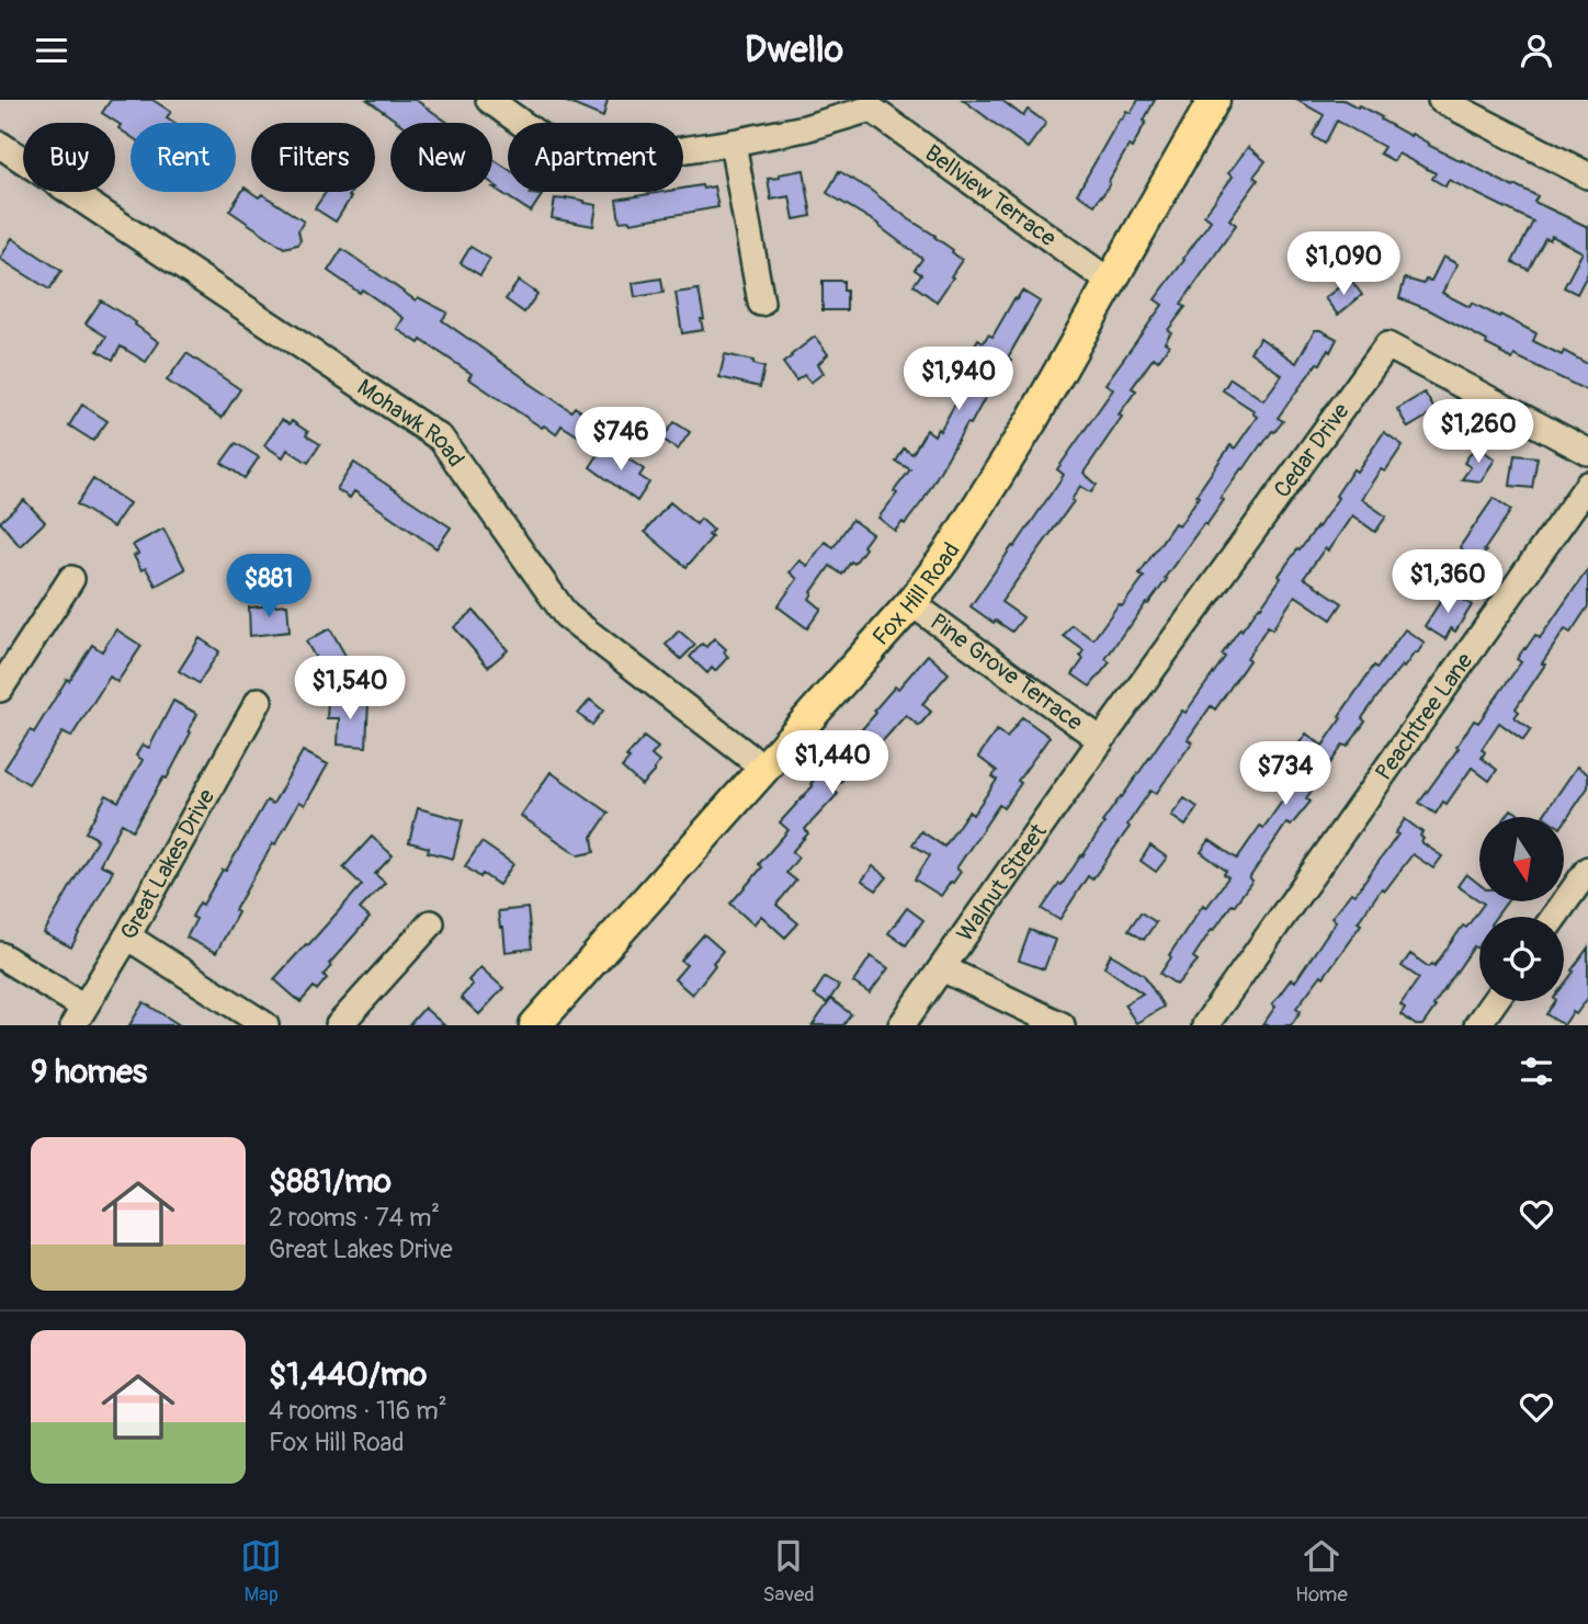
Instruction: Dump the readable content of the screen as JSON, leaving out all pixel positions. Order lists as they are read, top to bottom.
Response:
{
  "streets": {
    "main road": ["Fox Hill Road"],
    "street": [
      "Bellview Terrace",
      "Mohawk Road",
      "Cedar Drive",
      "Pine Grove Terrace",
      "Peachtree Lane",
      "Great Lakes Drive",
      "Walnut Street"
    ]
  },
  "crossings": [
    ["Bellview Terrace", "Fox Hill Road"],
    ["Mohawk Road", "Fox Hill Road"],
    ["Cedar Drive", "Pine Grove Terrace"],
    ["Cedar Drive", "Walnut Street"],
    ["Fox Hill Road", "Pine Grove Terrace"],
    ["Pine Grove Terrace", "Walnut Street"]
  ],
  "north": "bottom",
  "page": {
    "header": "Dwello",
    "chip": [
      "Buy",
      "Rent",
      "Filters",
      "New",
      "Apartment"
    ],
    "price": [
      "$1,090",
      "$1,940",
      "$1,260",
      "$746",
      "$1,360",
      "$881",
      "$1,540",
      "$1,440",
      "$734"
    ],
    "heading": "9 homes",
    "list": [
      {
        "name": "$881/mo",
        "note": "2 rooms · 74 m² · Great Lakes Drive"
      },
      {
        "name": "$1,440/mo",
        "note": "4 rooms · 116 m² · Fox Hill Road"
      }
    ],
    "tabs": ["Map", "Saved", "Home"]
  }
}
